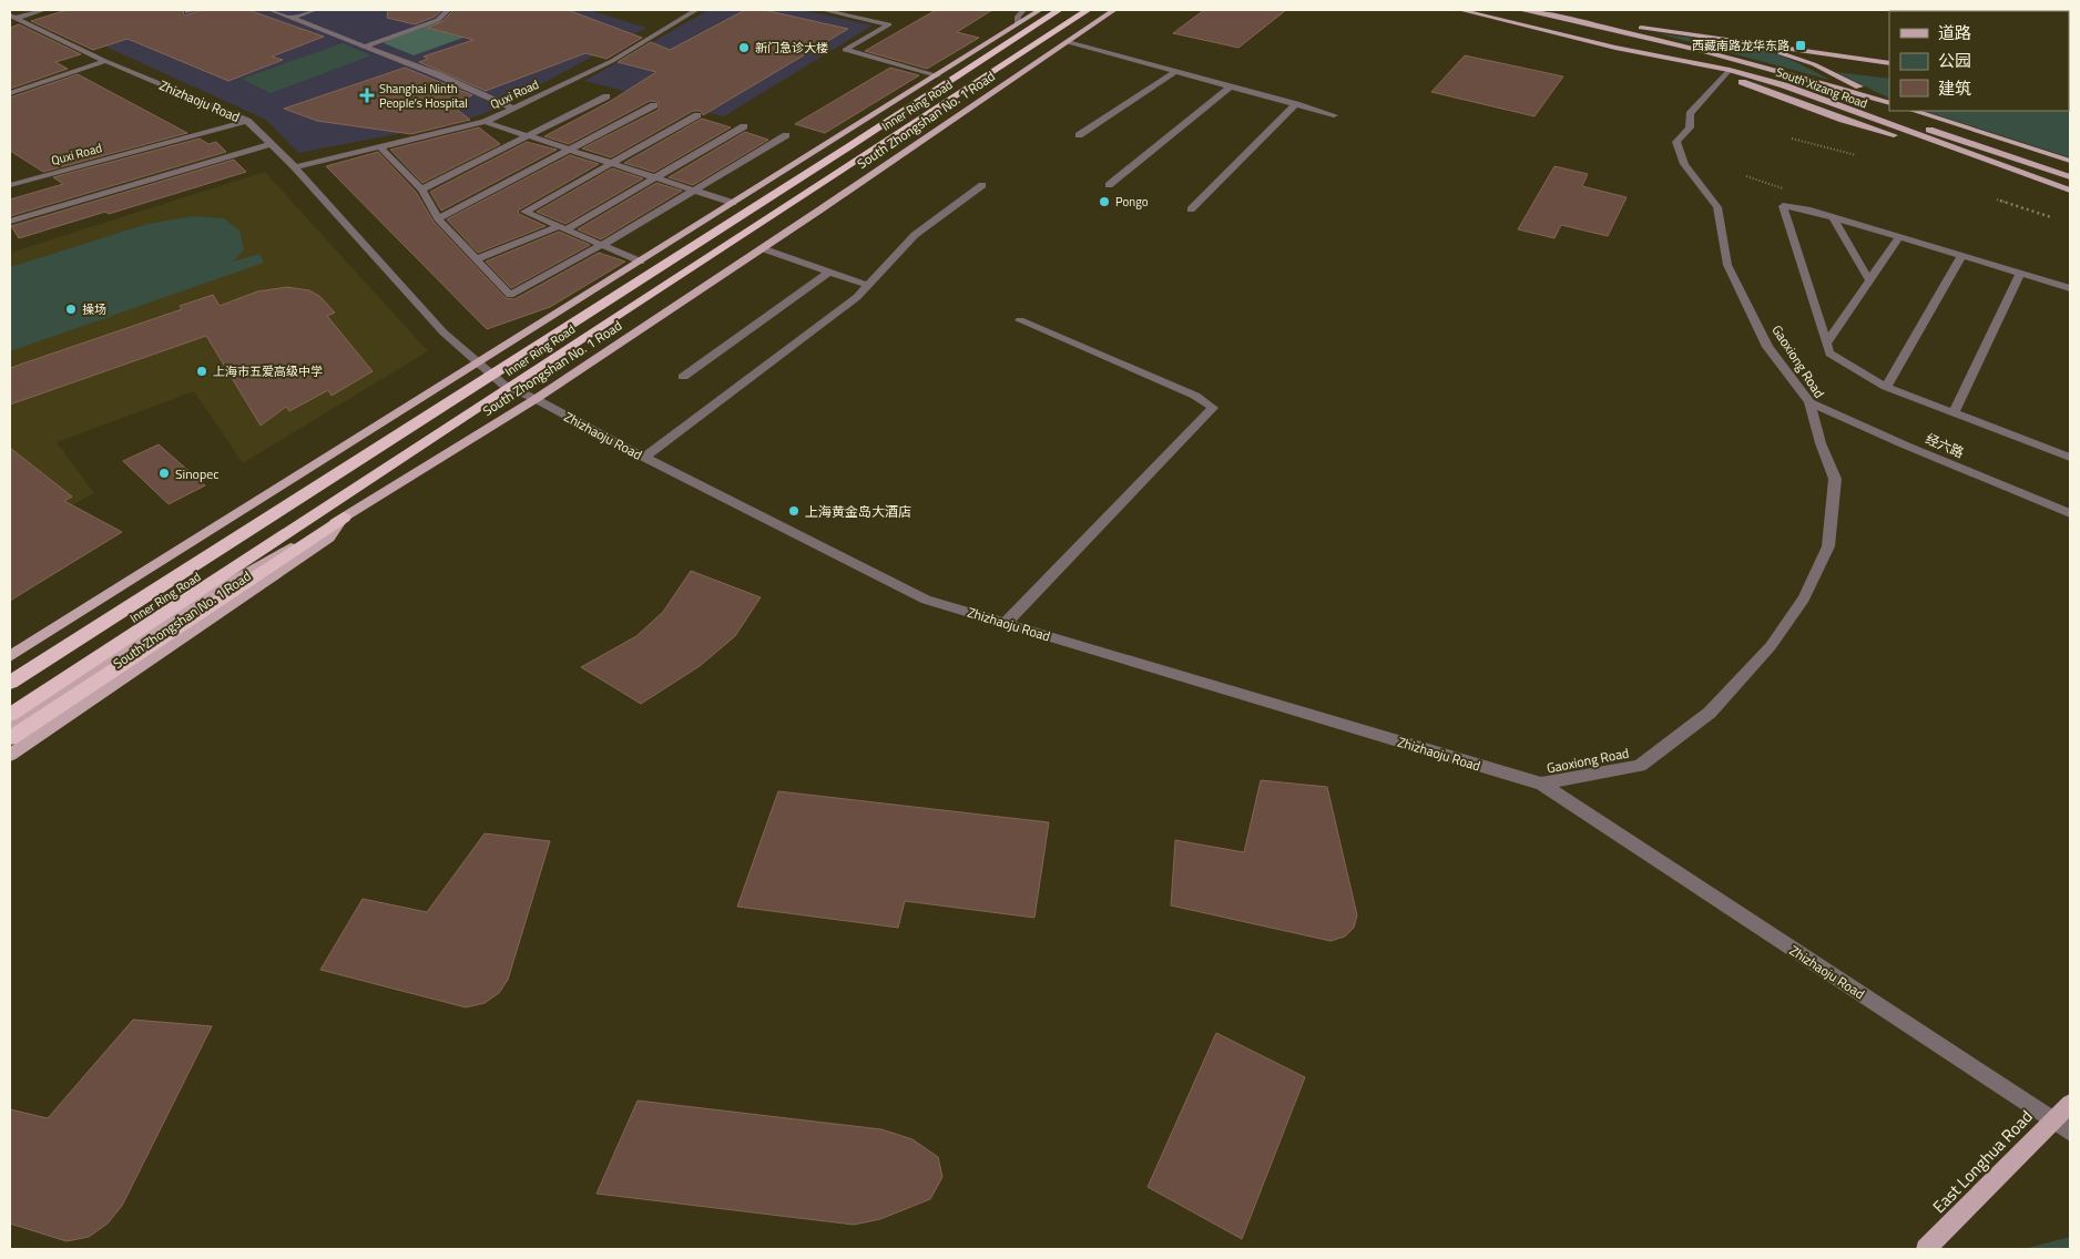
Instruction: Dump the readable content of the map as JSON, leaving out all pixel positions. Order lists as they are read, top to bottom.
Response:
{
  "streets": {
    "highway": ["Inner Ring Road"],
    "main road": ["South Xizang Road", "South Zhongshan No. 1 Road", "East Longhua Road"],
    "street": [
      "Quxi Road",
      "Zhizhaoju Road",
      "Gaoxiong Road",
      "经六路"
    ]
  },
  "crossings": [
    ["South Xizang Road", "Gaoxiong Road"],
    ["Quxi Road", "Zhizhaoju Road"],
    ["Zhizhaoju Road", "South Zhongshan No. 1 Road"],
    ["Zhizhaoju Road", "Gaoxiong Road"],
    ["Zhizhaoju Road", "East Longhua Road"],
    ["Gaoxiong Road", "经六路"]
  ],
  "places": {
    "transit": ["西藏南路龙华东路"],
    "other": [
      "新门急诊大楼",
      "Pongo",
      "操场",
      "上海市五爱高级中学",
      "Sinopec",
      "上海黄金岛大酒店"
    ],
    "health": ["Shanghai Ninth People’s Hospital"]
  },
  "legend": ["道路", "公园", "建筑"]
}
